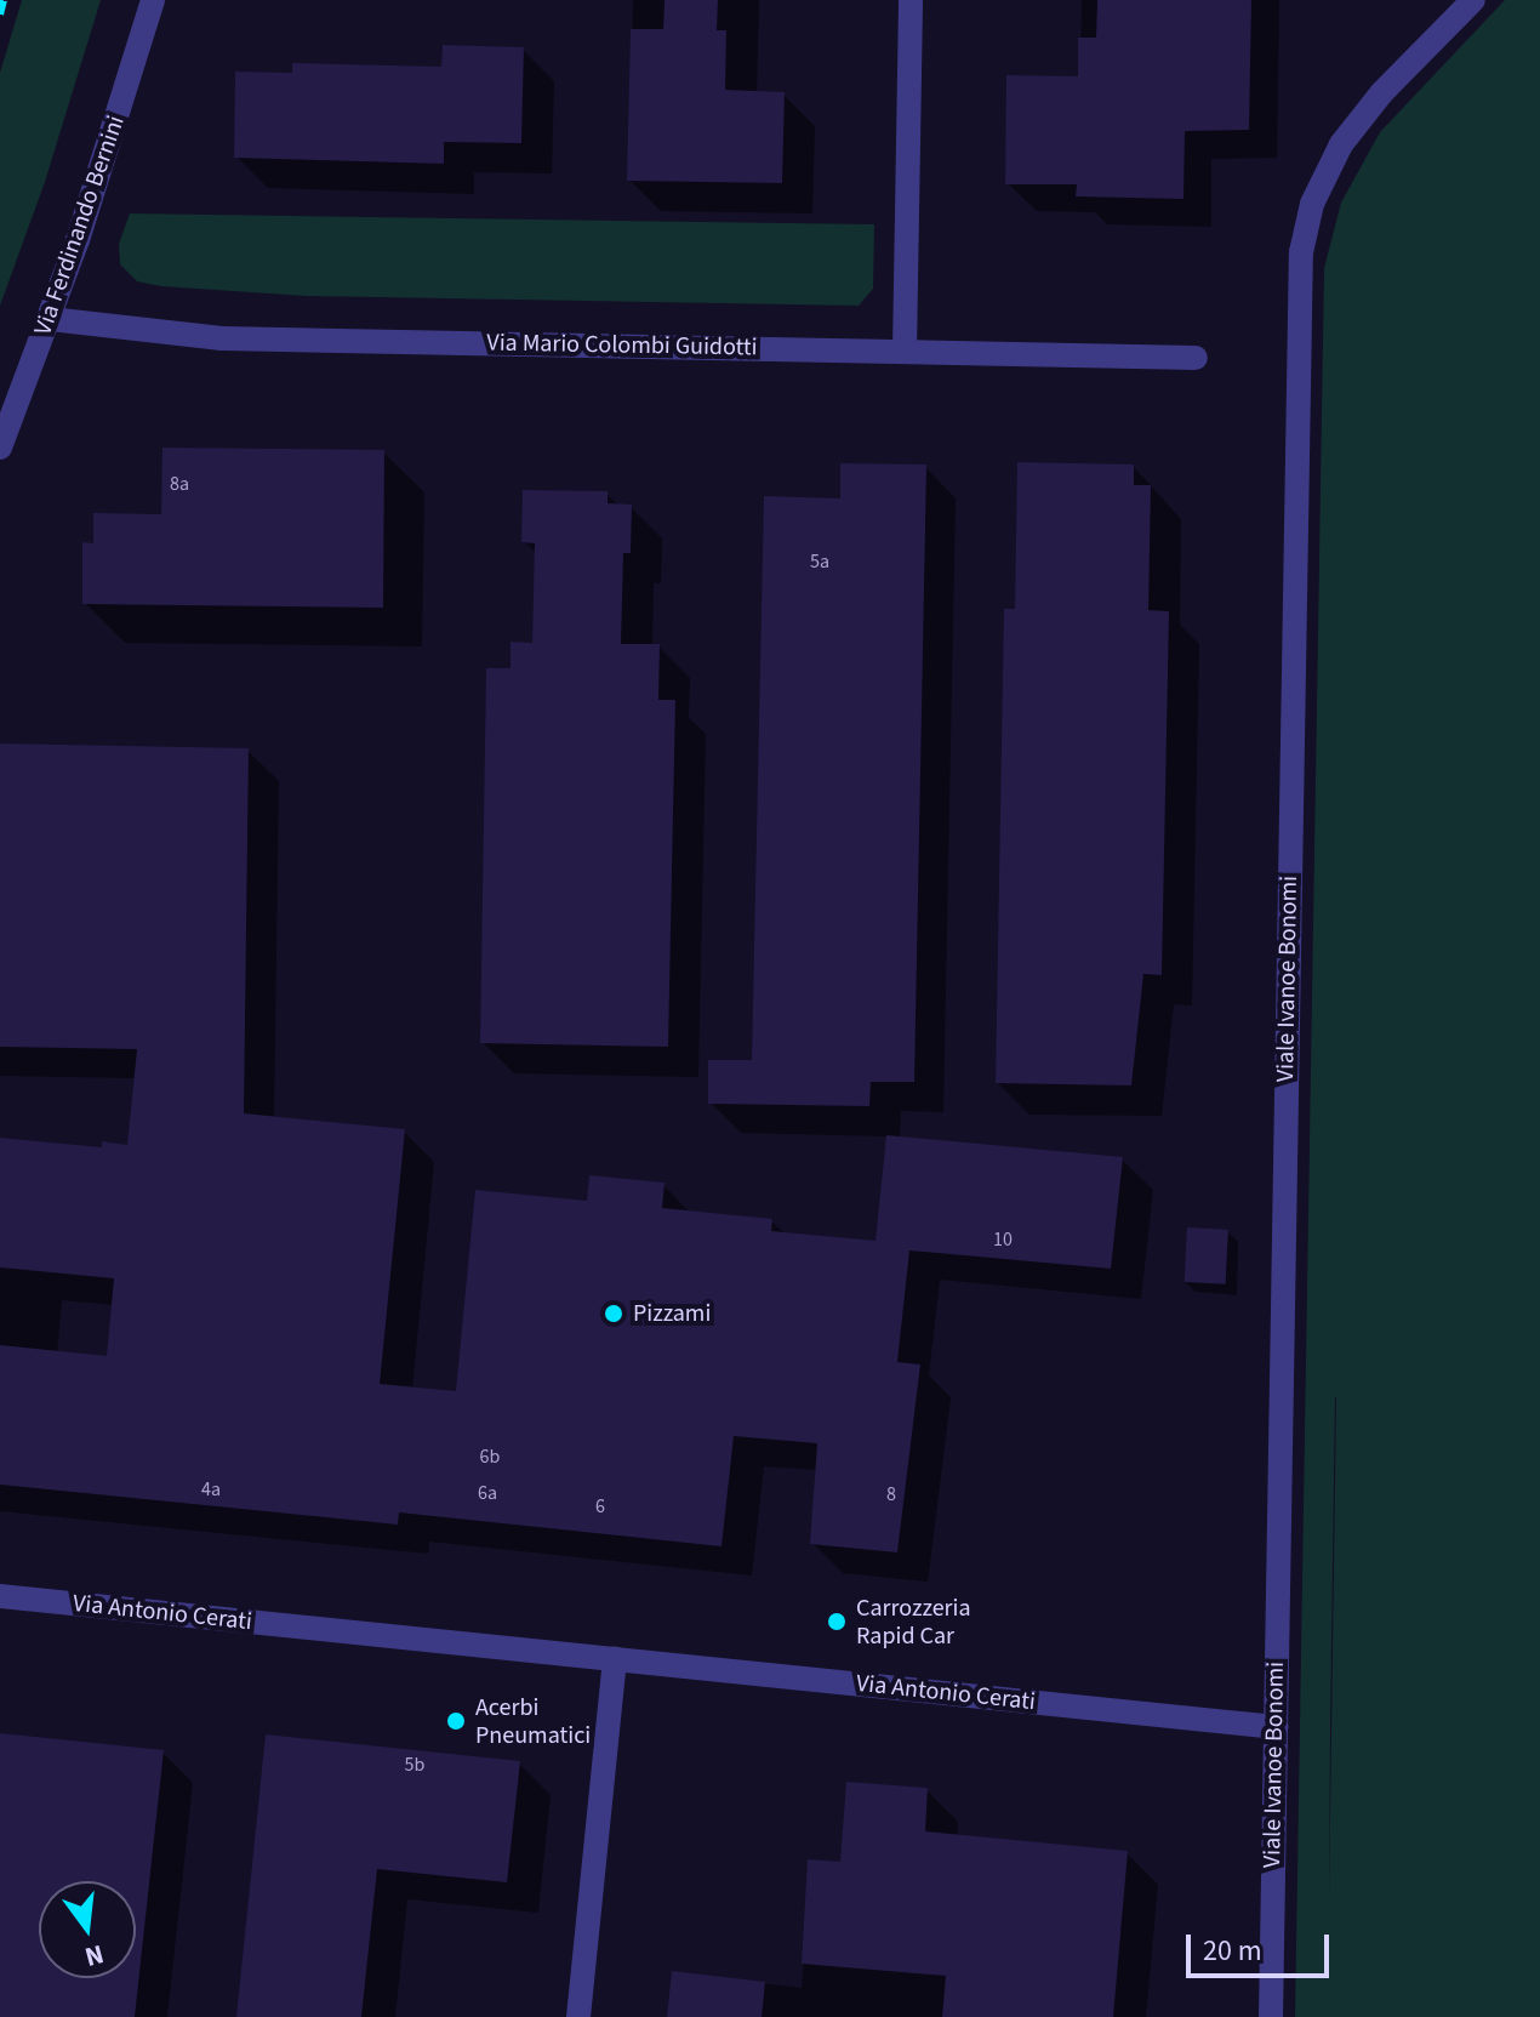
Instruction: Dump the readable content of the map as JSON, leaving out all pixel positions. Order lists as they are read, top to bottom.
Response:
{
  "streets": {
    "street": [
      "Via Ferdinando Bernini",
      "Via Mario Colombi Guidotti",
      "Viale Ivanoe Bonomi",
      "Via Antonio Cerati"
    ]
  },
  "crossings": [
    ["Via Ferdinando Bernini", "Via Mario Colombi Guidotti"],
    ["Viale Ivanoe Bonomi", "Via Antonio Cerati"]
  ],
  "places": ["Pizzami", "Carrozzeria Rapid Car", "Acerbi Pneumatici"],
  "house_numbers": [
    "8a",
    "5a",
    "10",
    "6b",
    "4a",
    "6a",
    "8",
    "6",
    "5b"
  ],
  "scale_bar": "20 m",
  "north": "bottom"
}
